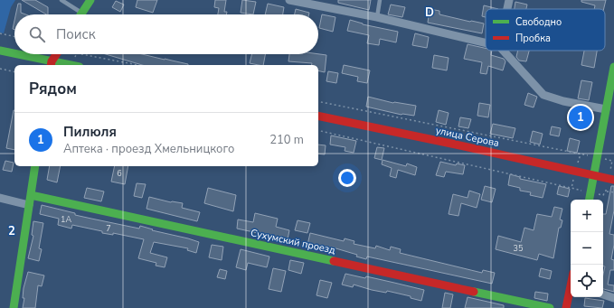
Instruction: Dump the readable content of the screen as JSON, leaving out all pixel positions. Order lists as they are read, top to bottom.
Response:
{
  "streets": {
    "street": ["улица Серова", "Сухумский проезд"]
  },
  "house_numbers": [
    "6",
    "1А",
    "7",
    "35"
  ],
  "legend": ["Свободно", "Пробка"],
  "page": {
    "search": "Поиск",
    "heading": "Рядом",
    "pins": "1",
    "list": [
      {
        "mark": "1",
        "name": "Пилюля",
        "note": "Аптека · проезд Хмельницкого",
        "value": "210 m"
      }
    ],
    "map_buttons": ["+", "−"]
  },
  "grid": {
    "columns": ["D"],
    "rows": ["2"]
  }
}
